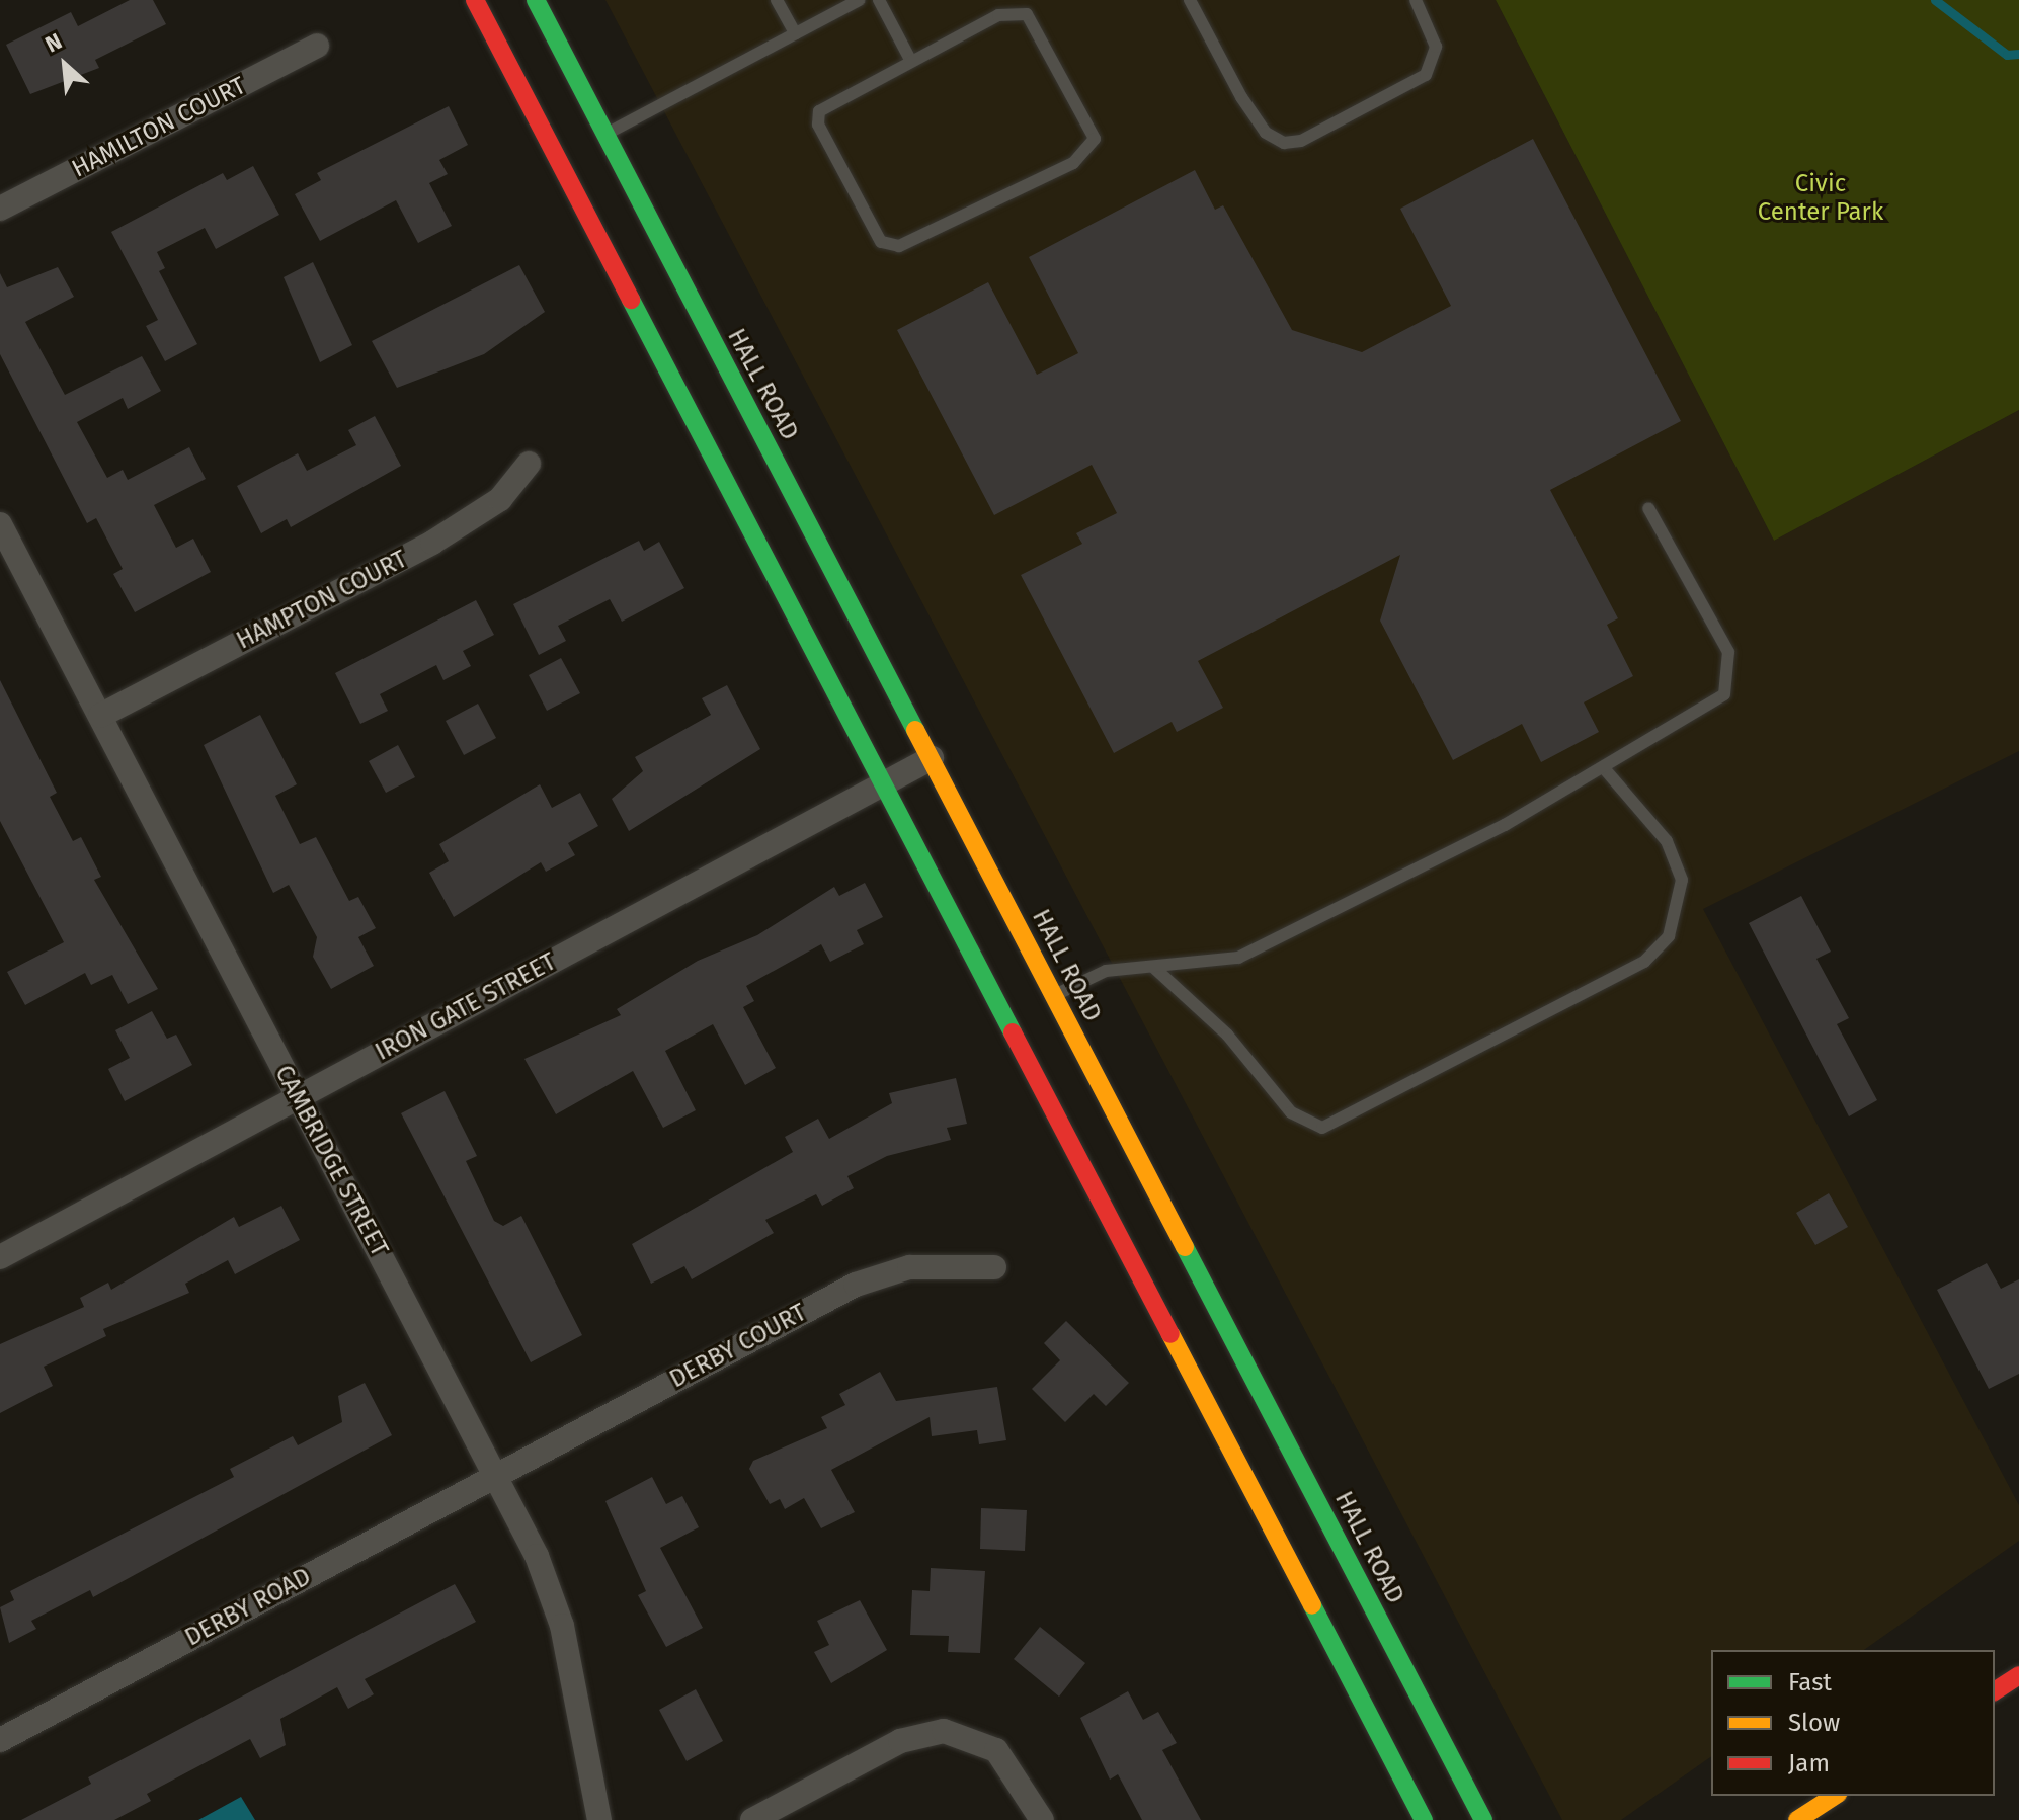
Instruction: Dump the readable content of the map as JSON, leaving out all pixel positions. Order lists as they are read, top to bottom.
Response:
{
  "streets": {
    "street": [
      "HAMILTON COURT",
      "HALL ROAD",
      "HAMPTON COURT",
      "IRON GATE STREET",
      "CAMBRIDGE STREET",
      "DERBY COURT",
      "DERBY ROAD"
    ]
  },
  "crossings": [
    ["HALL ROAD", "IRON GATE STREET"],
    ["HAMPTON COURT", "CAMBRIDGE STREET"],
    ["IRON GATE STREET", "CAMBRIDGE STREET"],
    ["CAMBRIDGE STREET", "DERBY COURT"],
    ["CAMBRIDGE STREET", "DERBY ROAD"],
    ["DERBY COURT", "DERBY ROAD"]
  ],
  "parks": ["Civic Center Park"],
  "legend": ["Fast", "Slow", "Jam"],
  "north": "top left"
}
